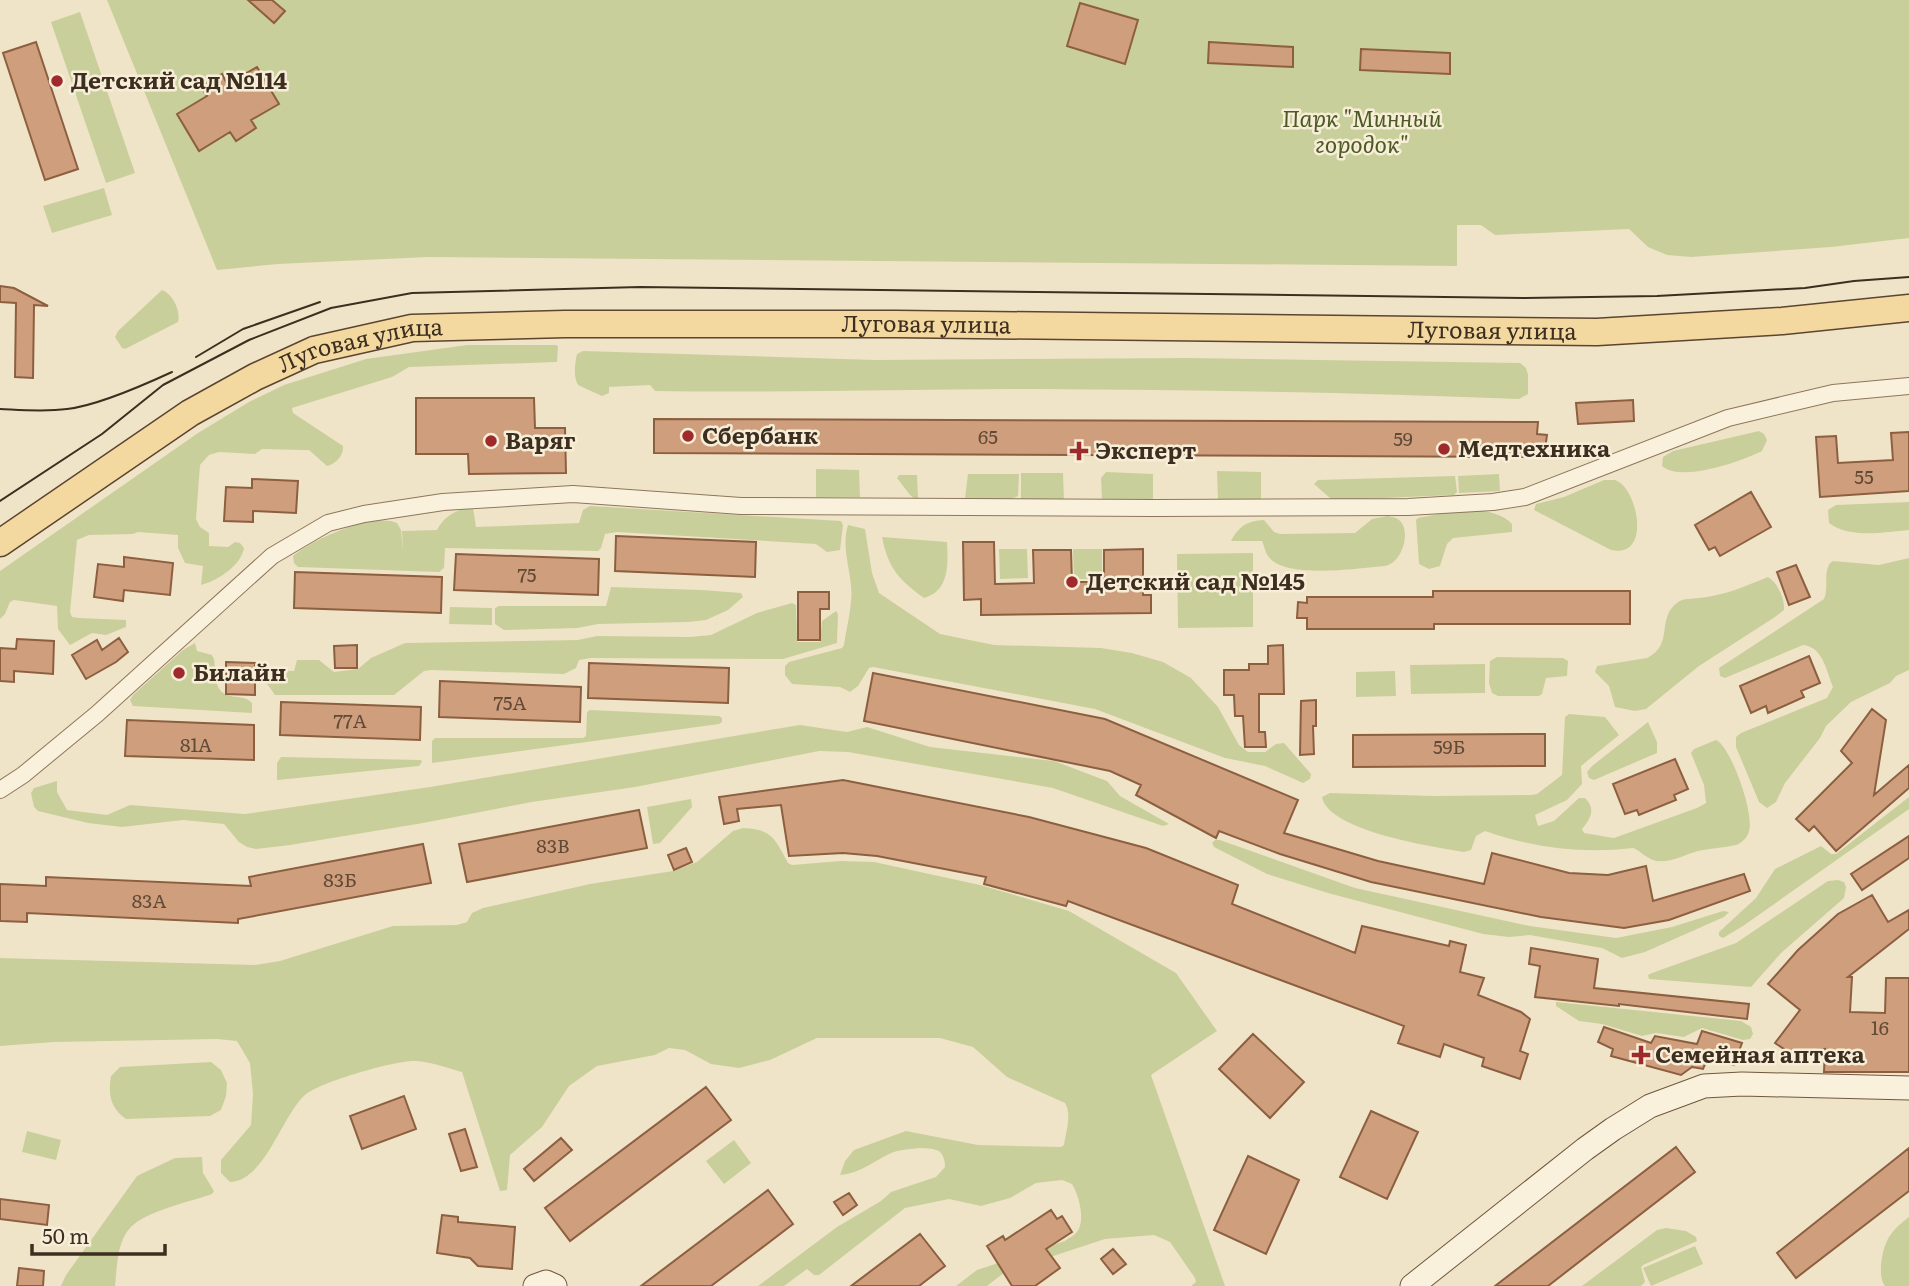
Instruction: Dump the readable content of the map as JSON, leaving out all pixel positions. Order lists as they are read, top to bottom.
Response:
{
  "streets": {
    "main road": ["Луговая улица"]
  },
  "parks": ["Парк \"Минный городок\""],
  "places": {
    "other": [
      "Детский сад №114",
      "Сбербанк",
      "Варяг",
      "Медтехника",
      "Детский сад №145",
      "Билайн"
    ],
    "health": ["Эксперт", "Семейная аптека"]
  },
  "house_numbers": [
    "65",
    "59",
    "55",
    "75",
    "75А",
    "77А",
    "81А",
    "59Б",
    "83В",
    "83Б",
    "83А",
    "16"
  ],
  "scale_bar": "50 m"
}
